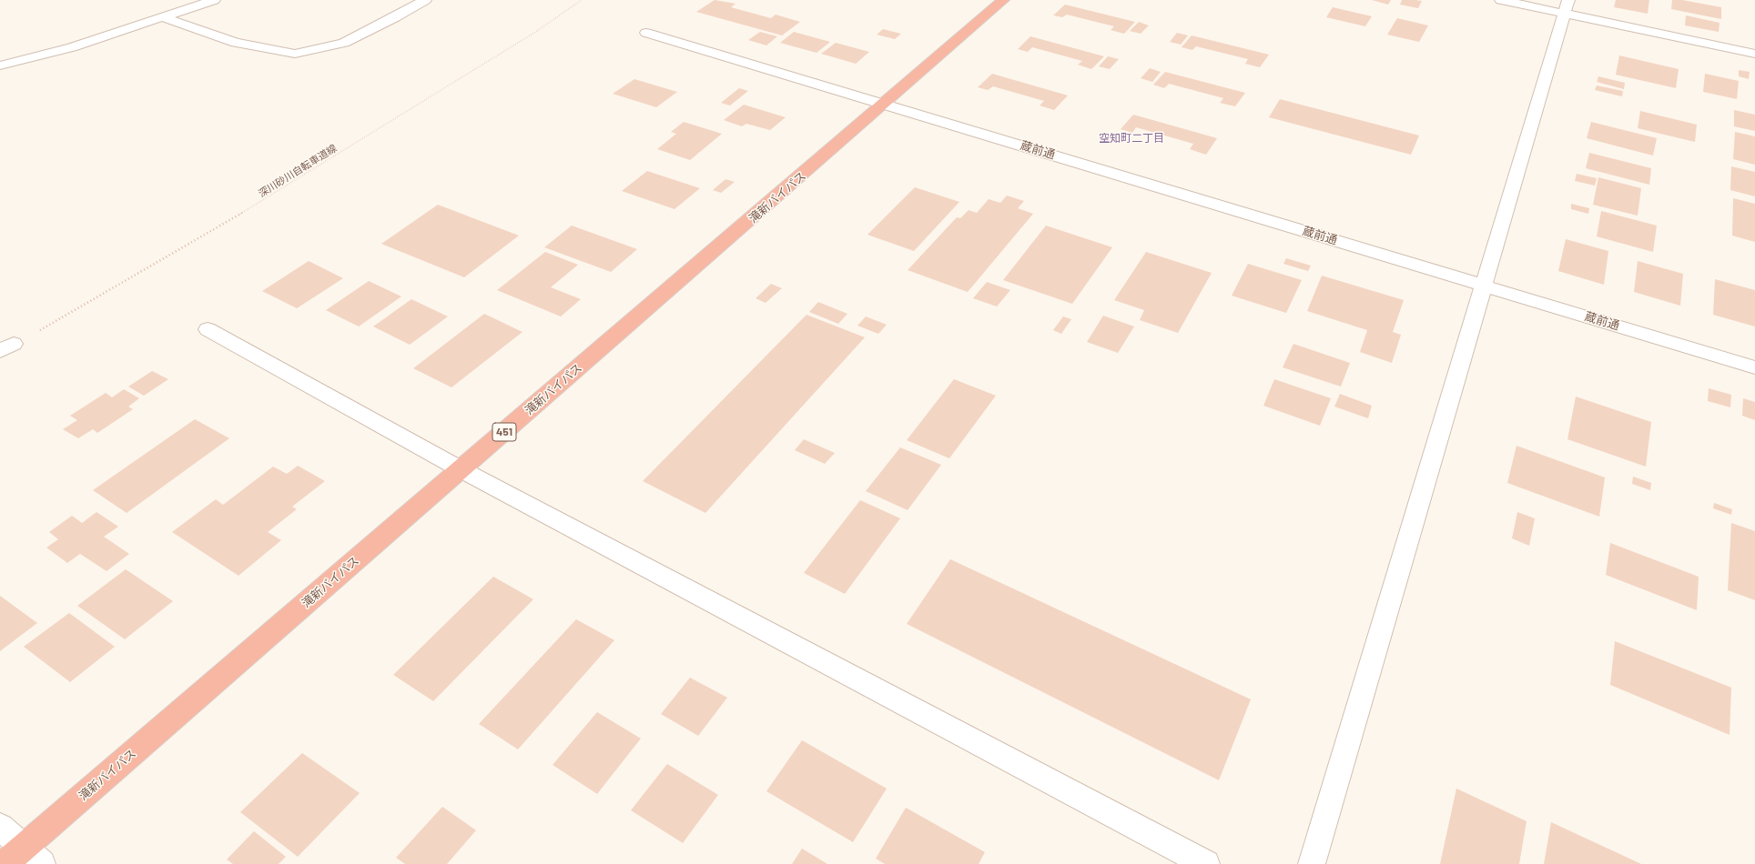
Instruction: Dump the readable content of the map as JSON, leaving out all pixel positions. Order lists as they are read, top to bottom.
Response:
{
  "streets": {
    "highway": ["滝新バイパス", "451"],
    "street": ["蔵前通"],
    "path": ["深川砂川自転車道線"]
  },
  "crossings": [
    ["蔵前通", "滝新バイパス"]
  ],
  "districts": ["空知町二丁目"]
}
